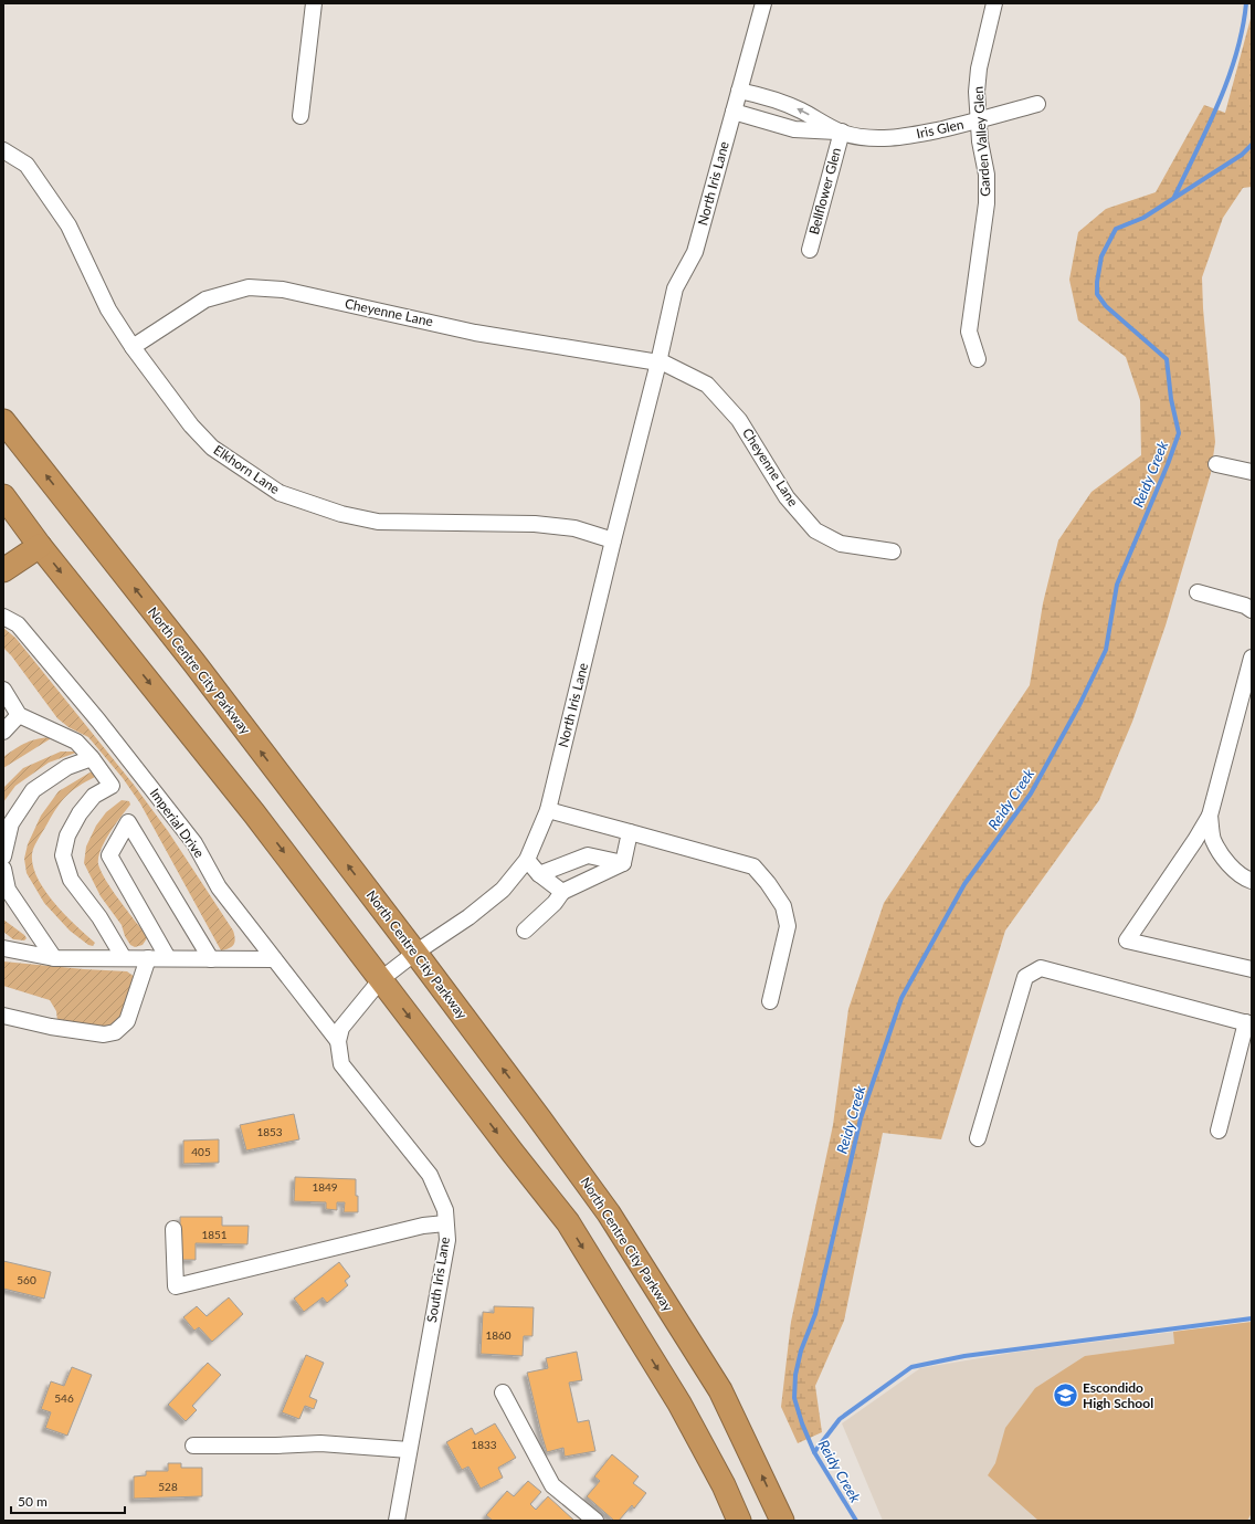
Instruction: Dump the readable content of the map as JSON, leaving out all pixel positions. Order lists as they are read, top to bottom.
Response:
{
  "streets": {
    "highway": ["North Centre City Parkway"],
    "street": [
      "Iris Glen",
      "Garden Valley Glen",
      "North Iris Lane",
      "Bellflower Glen",
      "Cheyenne Lane",
      "Elkhorn Lane",
      "Imperial Drive",
      "South Iris Lane"
    ]
  },
  "crossings": [
    ["Iris Glen", "Garden Valley Glen"],
    ["Iris Glen", "North Iris Lane"],
    ["Iris Glen", "Bellflower Glen"],
    ["North Iris Lane", "Cheyenne Lane"],
    ["North Iris Lane", "Elkhorn Lane"],
    ["North Iris Lane", "North Centre City Parkway"],
    ["North Iris Lane", "South Iris Lane"],
    ["Cheyenne Lane", "Elkhorn Lane"],
    ["Imperial Drive", "South Iris Lane"]
  ],
  "water": ["Reidy Creek"],
  "places": {
    "school or university": ["Escondido High School"]
  },
  "house_numbers": [
    "1853",
    "405",
    "1849",
    "1851",
    "560",
    "1860",
    "546",
    "1833",
    "528"
  ],
  "scale_bar": "50 m"
}
